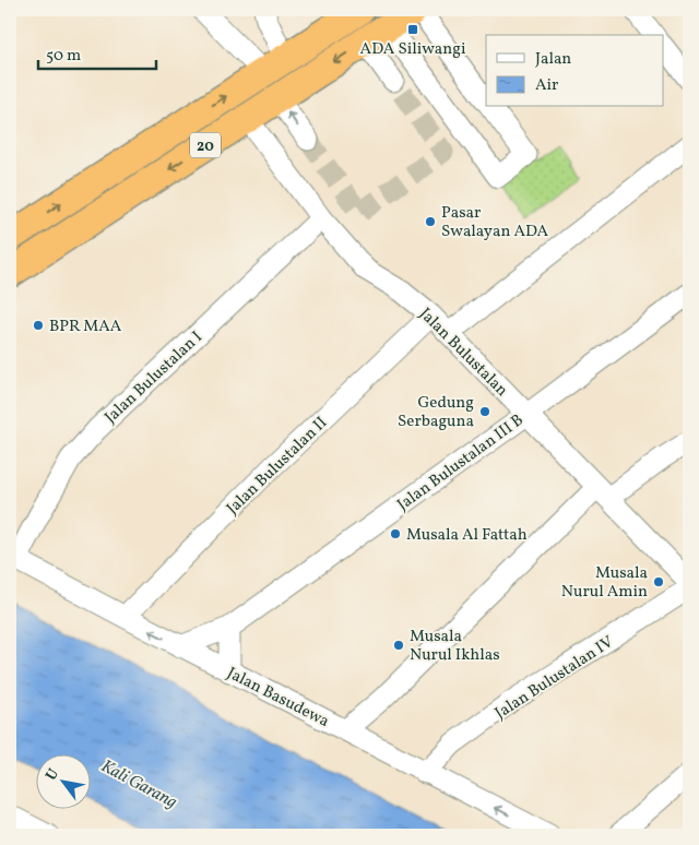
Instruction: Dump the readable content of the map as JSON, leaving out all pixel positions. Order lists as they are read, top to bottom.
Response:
{
  "streets": {
    "highway": ["20"],
    "street": [
      "Jalan Bulustalan",
      "Jalan Bulustalan I",
      "Jalan Bulustalan III B",
      "Jalan Bulustalan II",
      "Jalan Bulustalan IV",
      "Jalan Basudewa"
    ]
  },
  "crossings": [
    ["20", "Jalan Bulustalan"],
    ["Jalan Bulustalan", "Jalan Bulustalan I"],
    ["Jalan Bulustalan", "Jalan Bulustalan III B"],
    ["Jalan Bulustalan", "Jalan Bulustalan II"],
    ["Jalan Bulustalan I", "Jalan Basudewa"],
    ["Jalan Bulustalan III B", "Jalan Basudewa"],
    ["Jalan Bulustalan II", "Jalan Basudewa"],
    ["Jalan Bulustalan IV", "Jalan Basudewa"]
  ],
  "water": ["Kali Garang"],
  "places": {
    "transit": ["ADA Siliwangi"],
    "other": [
      "Pasar Swalayan ADA",
      "BPR MAA",
      "Gedung Serbaguna",
      "Musala Al Fattah",
      "Musala Nurul Amin",
      "Musala Nurul Ikhlas"
    ]
  },
  "legend": ["Jalan", "Air"],
  "scale_bar": "50 m",
  "north": "top left"
}
